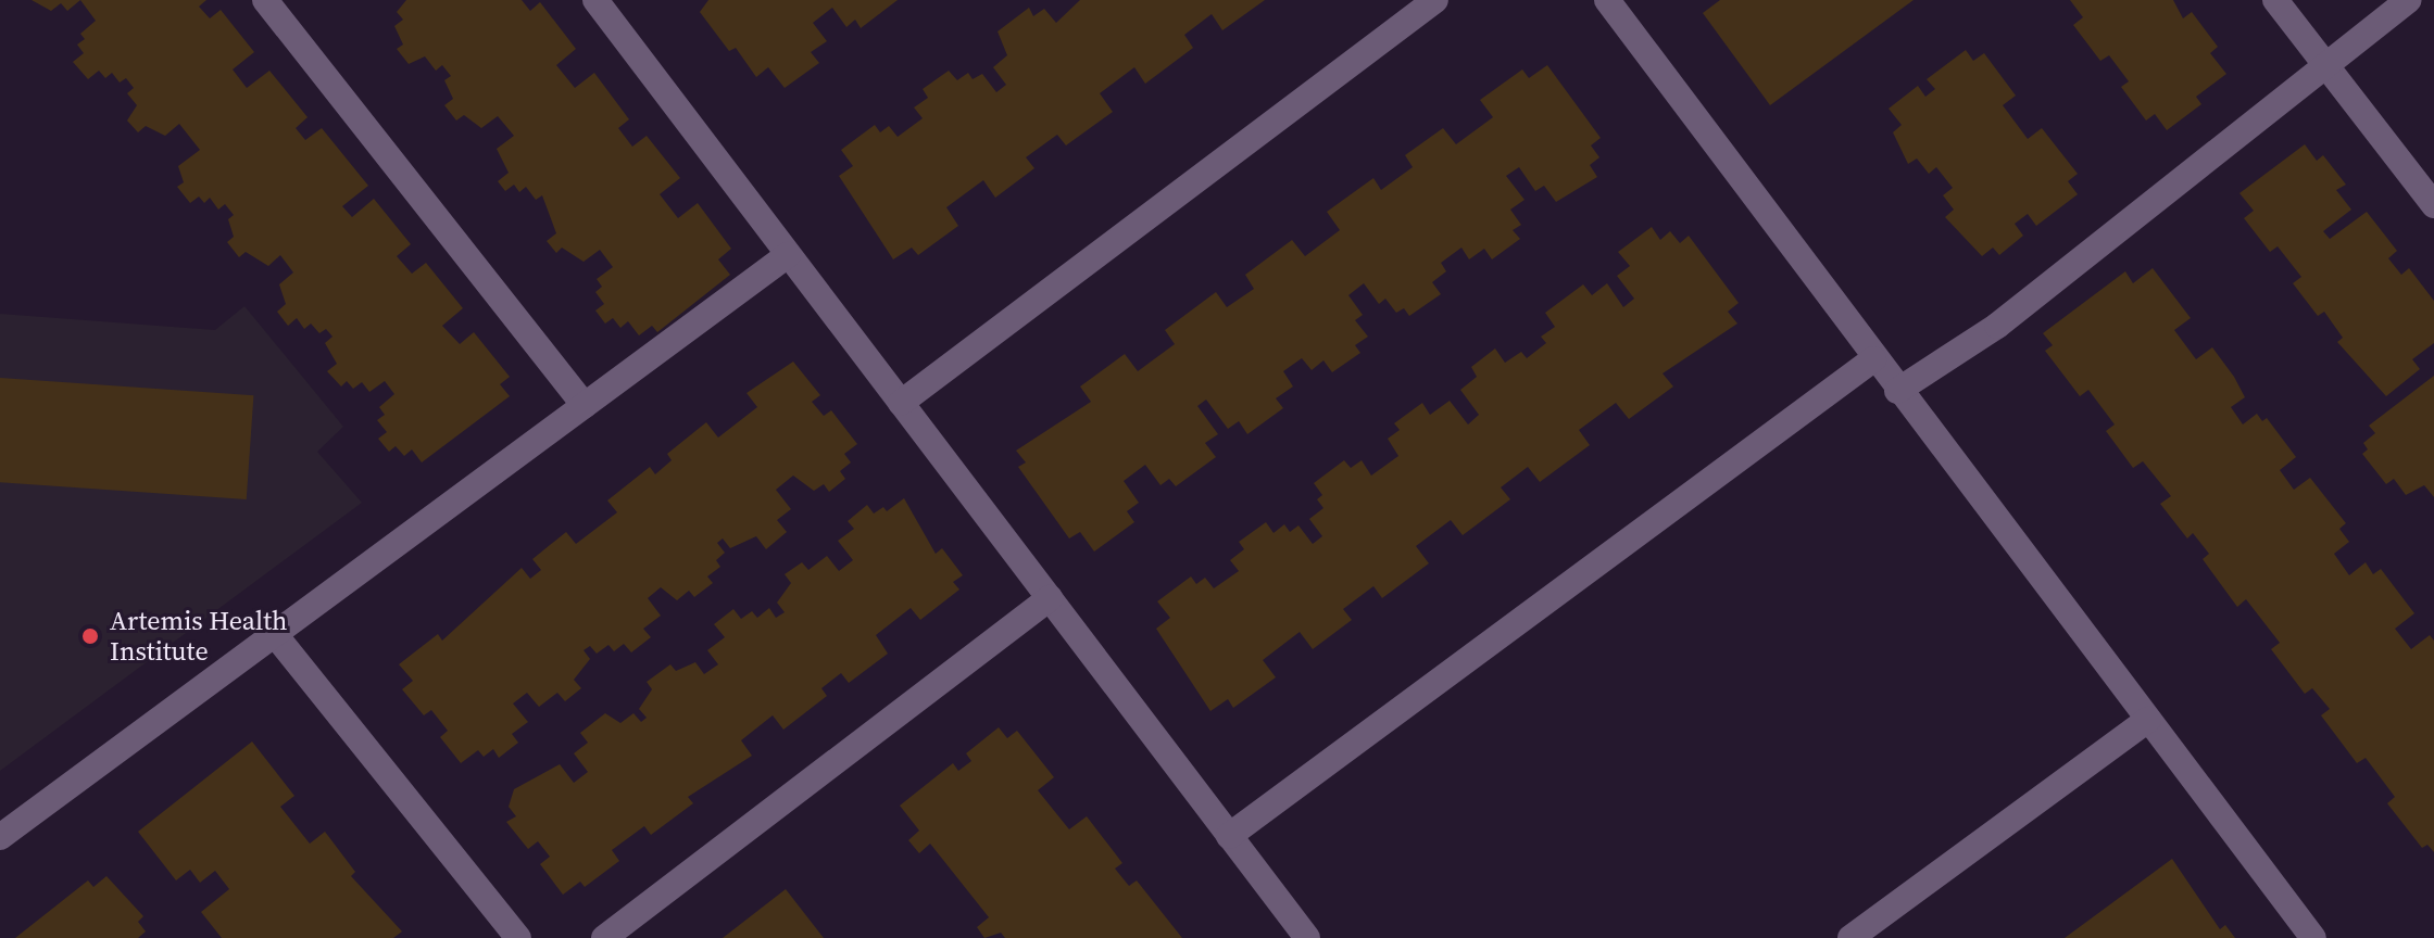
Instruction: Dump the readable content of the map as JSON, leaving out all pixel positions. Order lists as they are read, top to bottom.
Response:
{
  "places": ["Artemis Health Institute"]
}
